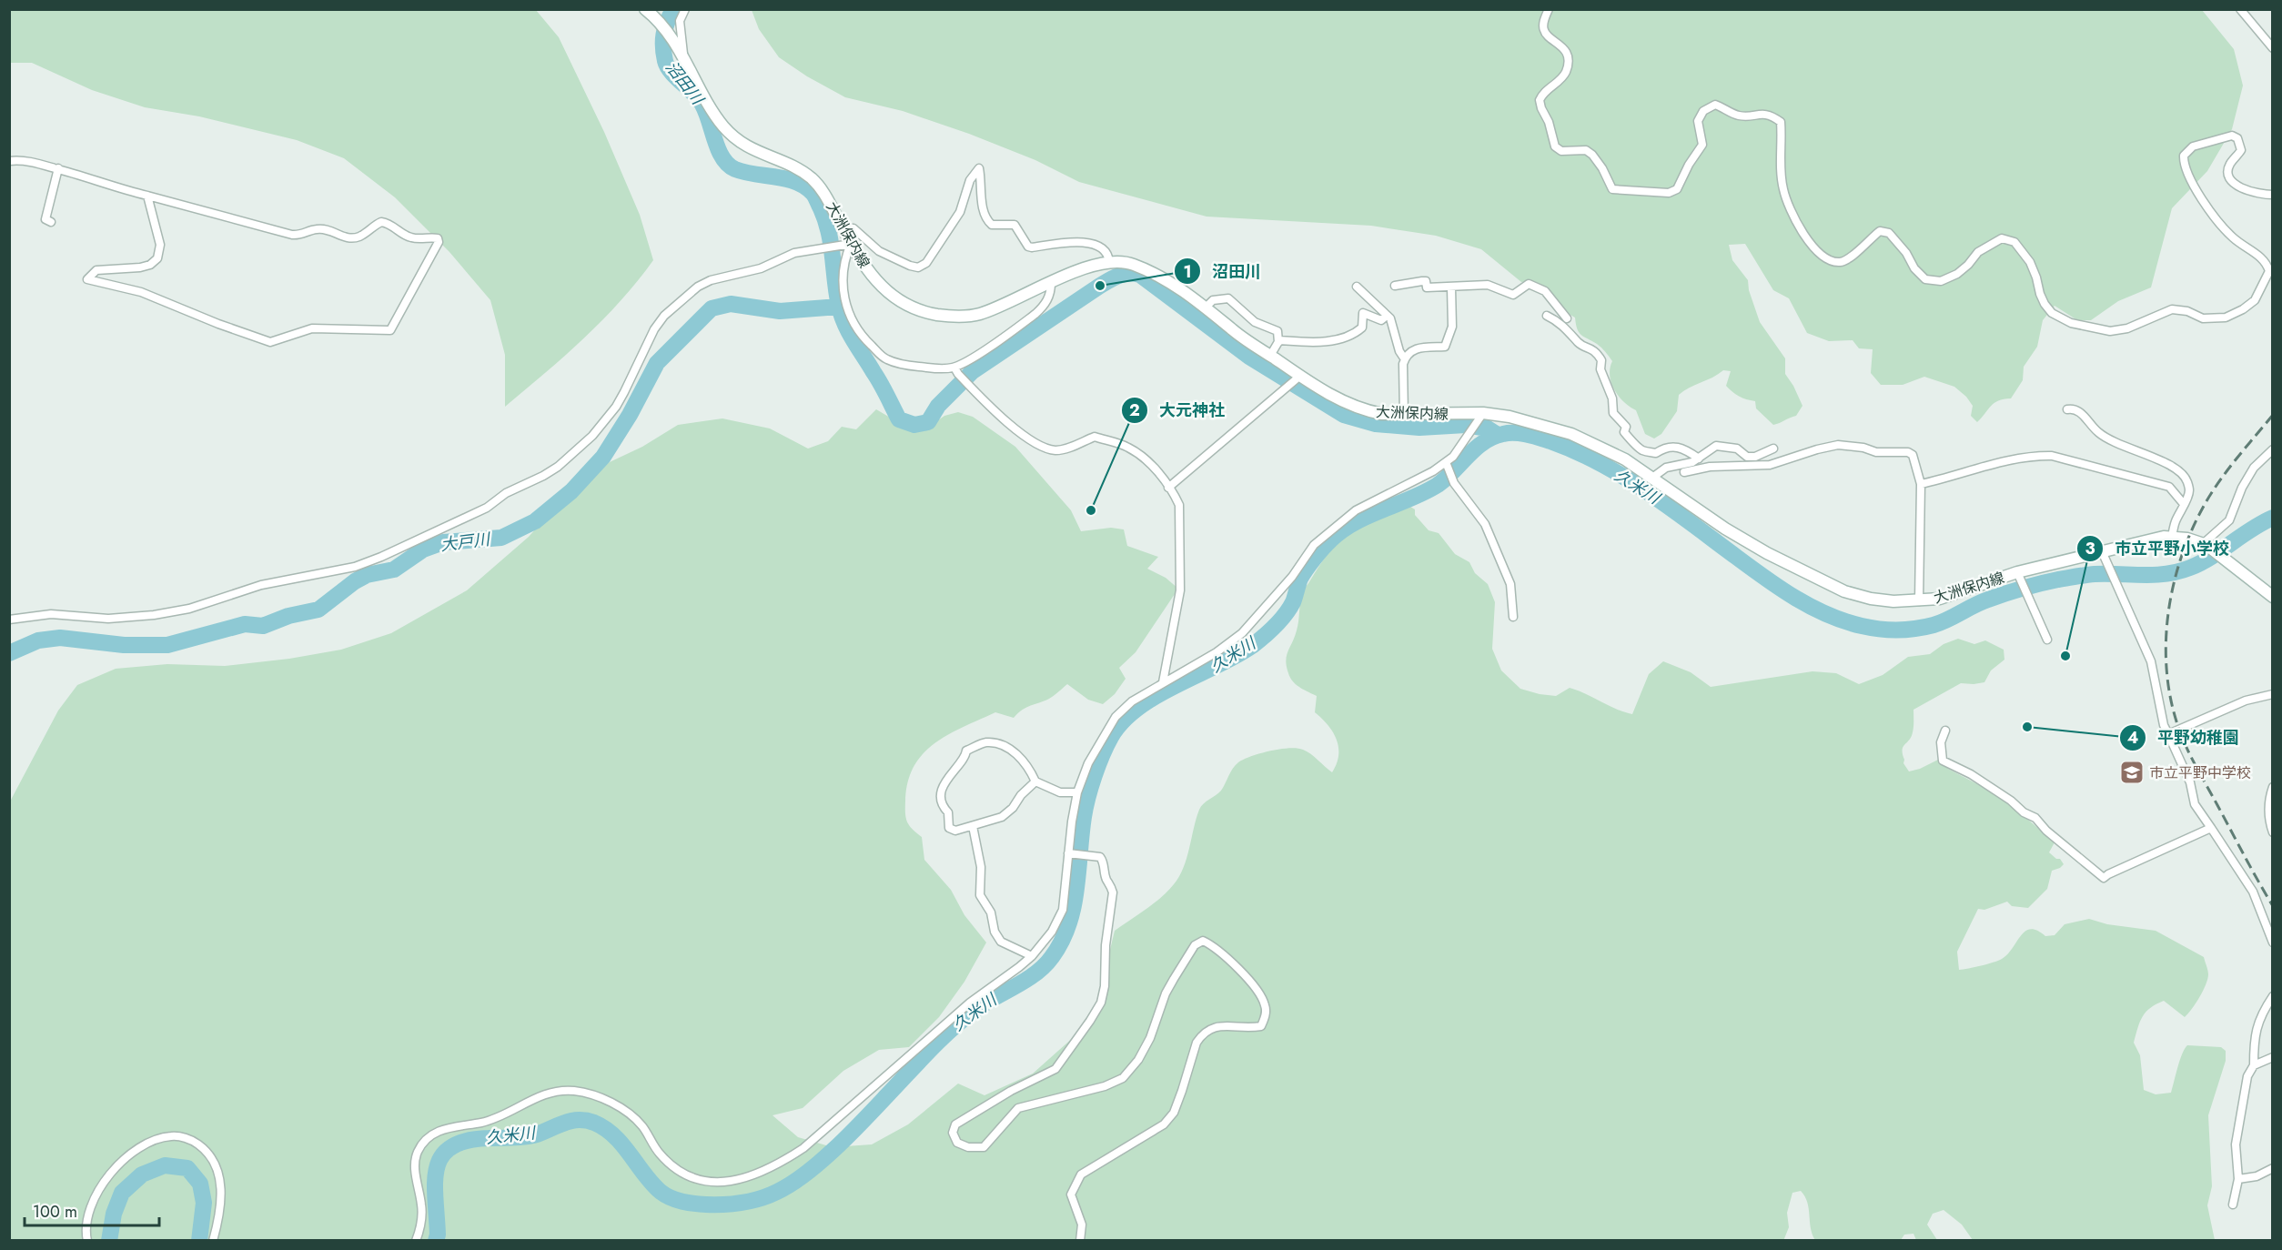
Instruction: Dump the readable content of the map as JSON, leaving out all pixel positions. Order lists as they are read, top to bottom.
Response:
{
  "streets": {
    "main road": ["大洲保内線"]
  },
  "water": ["沼田川", "久米川", "大戸川"],
  "places": {
    "other": [
      "沼田川",
      "大元神社",
      "市立平野小学校",
      "平野幼稚園"
    ],
    "school or university": ["市立平野中学校"]
  },
  "scale_bar": "100 m"
}
